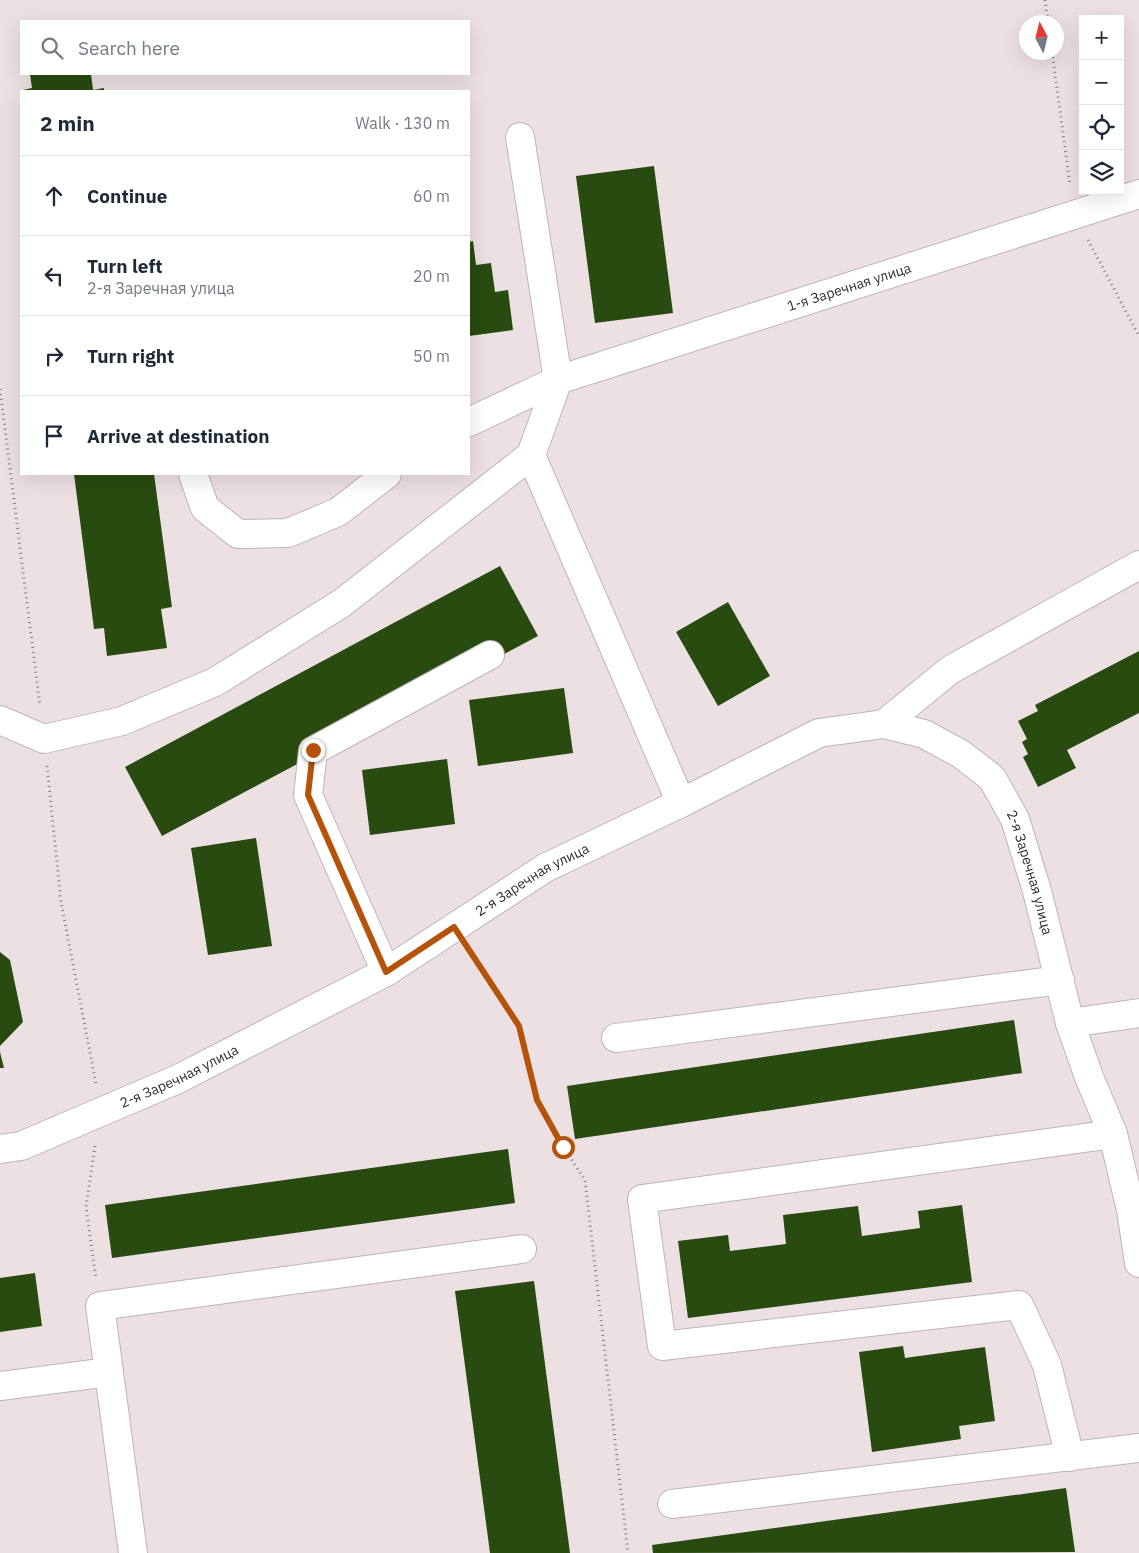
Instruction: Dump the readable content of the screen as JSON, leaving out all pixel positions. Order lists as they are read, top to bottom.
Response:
{
  "streets": {
    "street": ["1-я Заречная улица", "2-я Заречная улица"]
  },
  "north": "top",
  "page": {
    "map_buttons": ["+", "−"],
    "search": "Search here",
    "heading": ["2 min", "Walk · 130 m"],
    "list": [
      ["Continue", "60 m"],
      ["Turn left", "2-я Заречная улица", "20 m"],
      ["Turn right", "50 m"],
      "Arrive at destination"
    ]
  }
}
